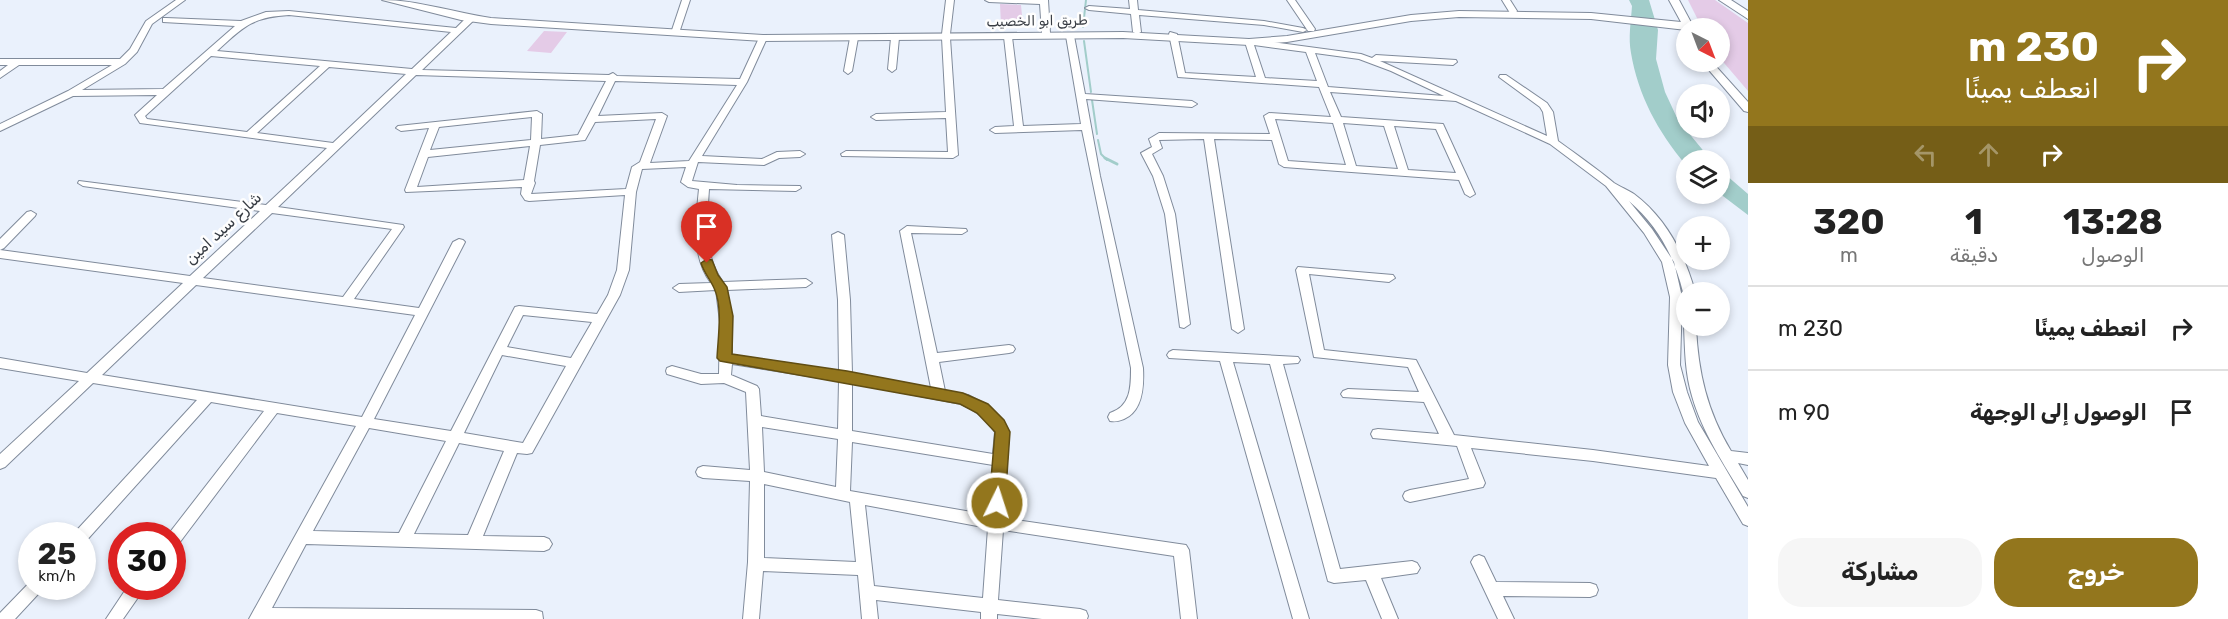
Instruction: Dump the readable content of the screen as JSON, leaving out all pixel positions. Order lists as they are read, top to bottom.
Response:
{
  "streets": {
    "main road": ["طريق ابو الخصيب"],
    "street": ["شارع سيد امين"]
  },
  "crossings": [
    ["طريق ابو الخصيب", "شارع سيد امين"]
  ],
  "north": "bottom right",
  "page": {
    "turn": ["230 m", "انعطف يمينًا"],
    "map_buttons": ["+", "−"],
    "eta": [
      "13:28",
      "الوصول",
      "1",
      "دقيقة",
      "320",
      "m"
    ],
    "list": [
      {
        "name": "انعطف يمينًا",
        "value": "230 m"
      },
      {
        "name": "الوصول إلى الوجهة",
        "value": "90 m"
      }
    ],
    "speed": "25 km/h",
    "limit": "30",
    "buttons": ["خروج", "مشاركة"]
  }
}
